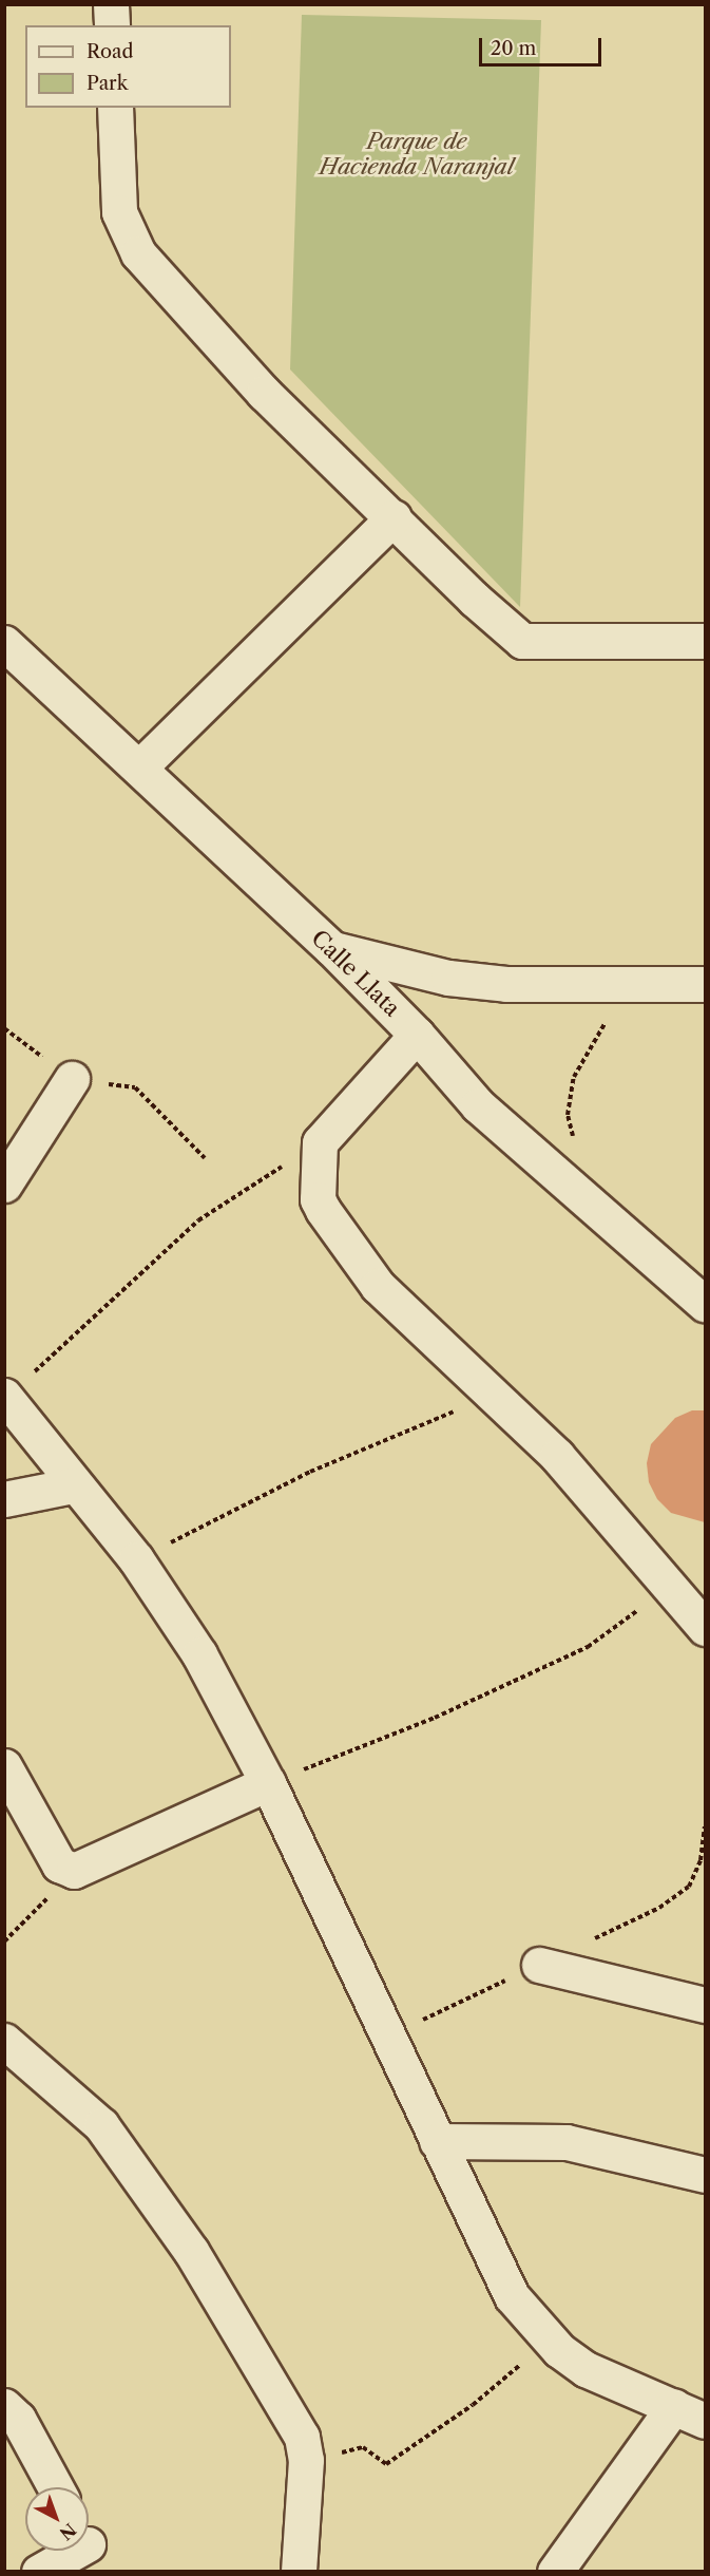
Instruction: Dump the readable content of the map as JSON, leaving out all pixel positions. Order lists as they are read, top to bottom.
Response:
{
  "streets": {
    "street": ["Calle Llata"]
  },
  "parks": ["Parque de Hacienda Naranjal"],
  "legend": ["Road", "Park"],
  "scale_bar": "20 m",
  "north": "bottom right"
}
